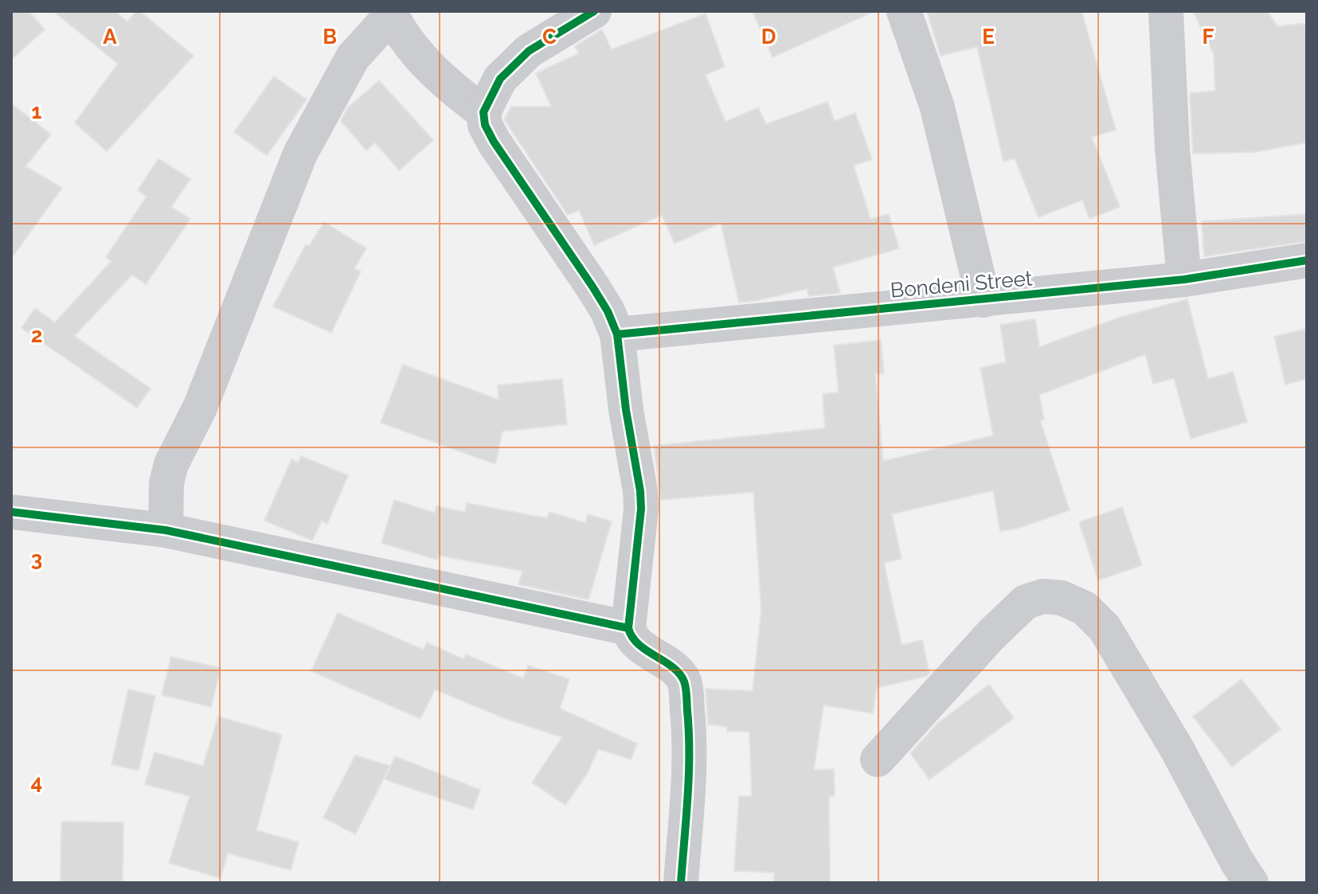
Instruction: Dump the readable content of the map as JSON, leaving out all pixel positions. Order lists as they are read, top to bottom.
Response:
{
  "streets": {
    "street": ["Bondeni Street"]
  },
  "grid": {
    "columns": [
      "A",
      "B",
      "C",
      "D",
      "E",
      "F"
    ],
    "rows": [
      "1",
      "2",
      "3",
      "4"
    ]
  }
}
